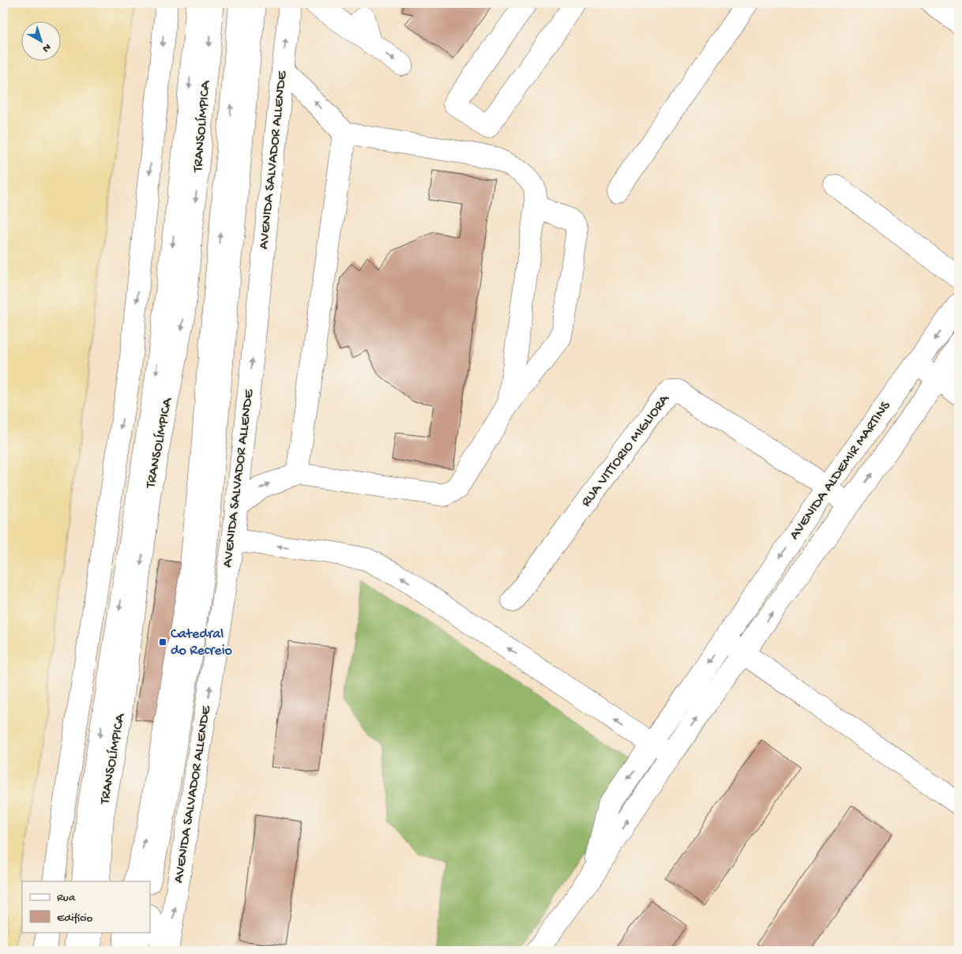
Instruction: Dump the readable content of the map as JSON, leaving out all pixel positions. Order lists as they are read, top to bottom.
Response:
{
  "streets": {
    "main road": [
      "TRANSOLÍMPICA",
      "AVENIDA SALVADOR ALLENDE",
      "RUA VITTORIO MIGLIORA",
      "AVENIDA ALDEMIR MARTINS"
    ]
  },
  "crossings": [
    ["RUA VITTORIO MIGLIORA", "AVENIDA ALDEMIR MARTINS"]
  ],
  "places": {
    "transit": ["Catedral do Recreio"]
  },
  "legend": ["Rua", "Edifício"],
  "north": "bottom right"
}
